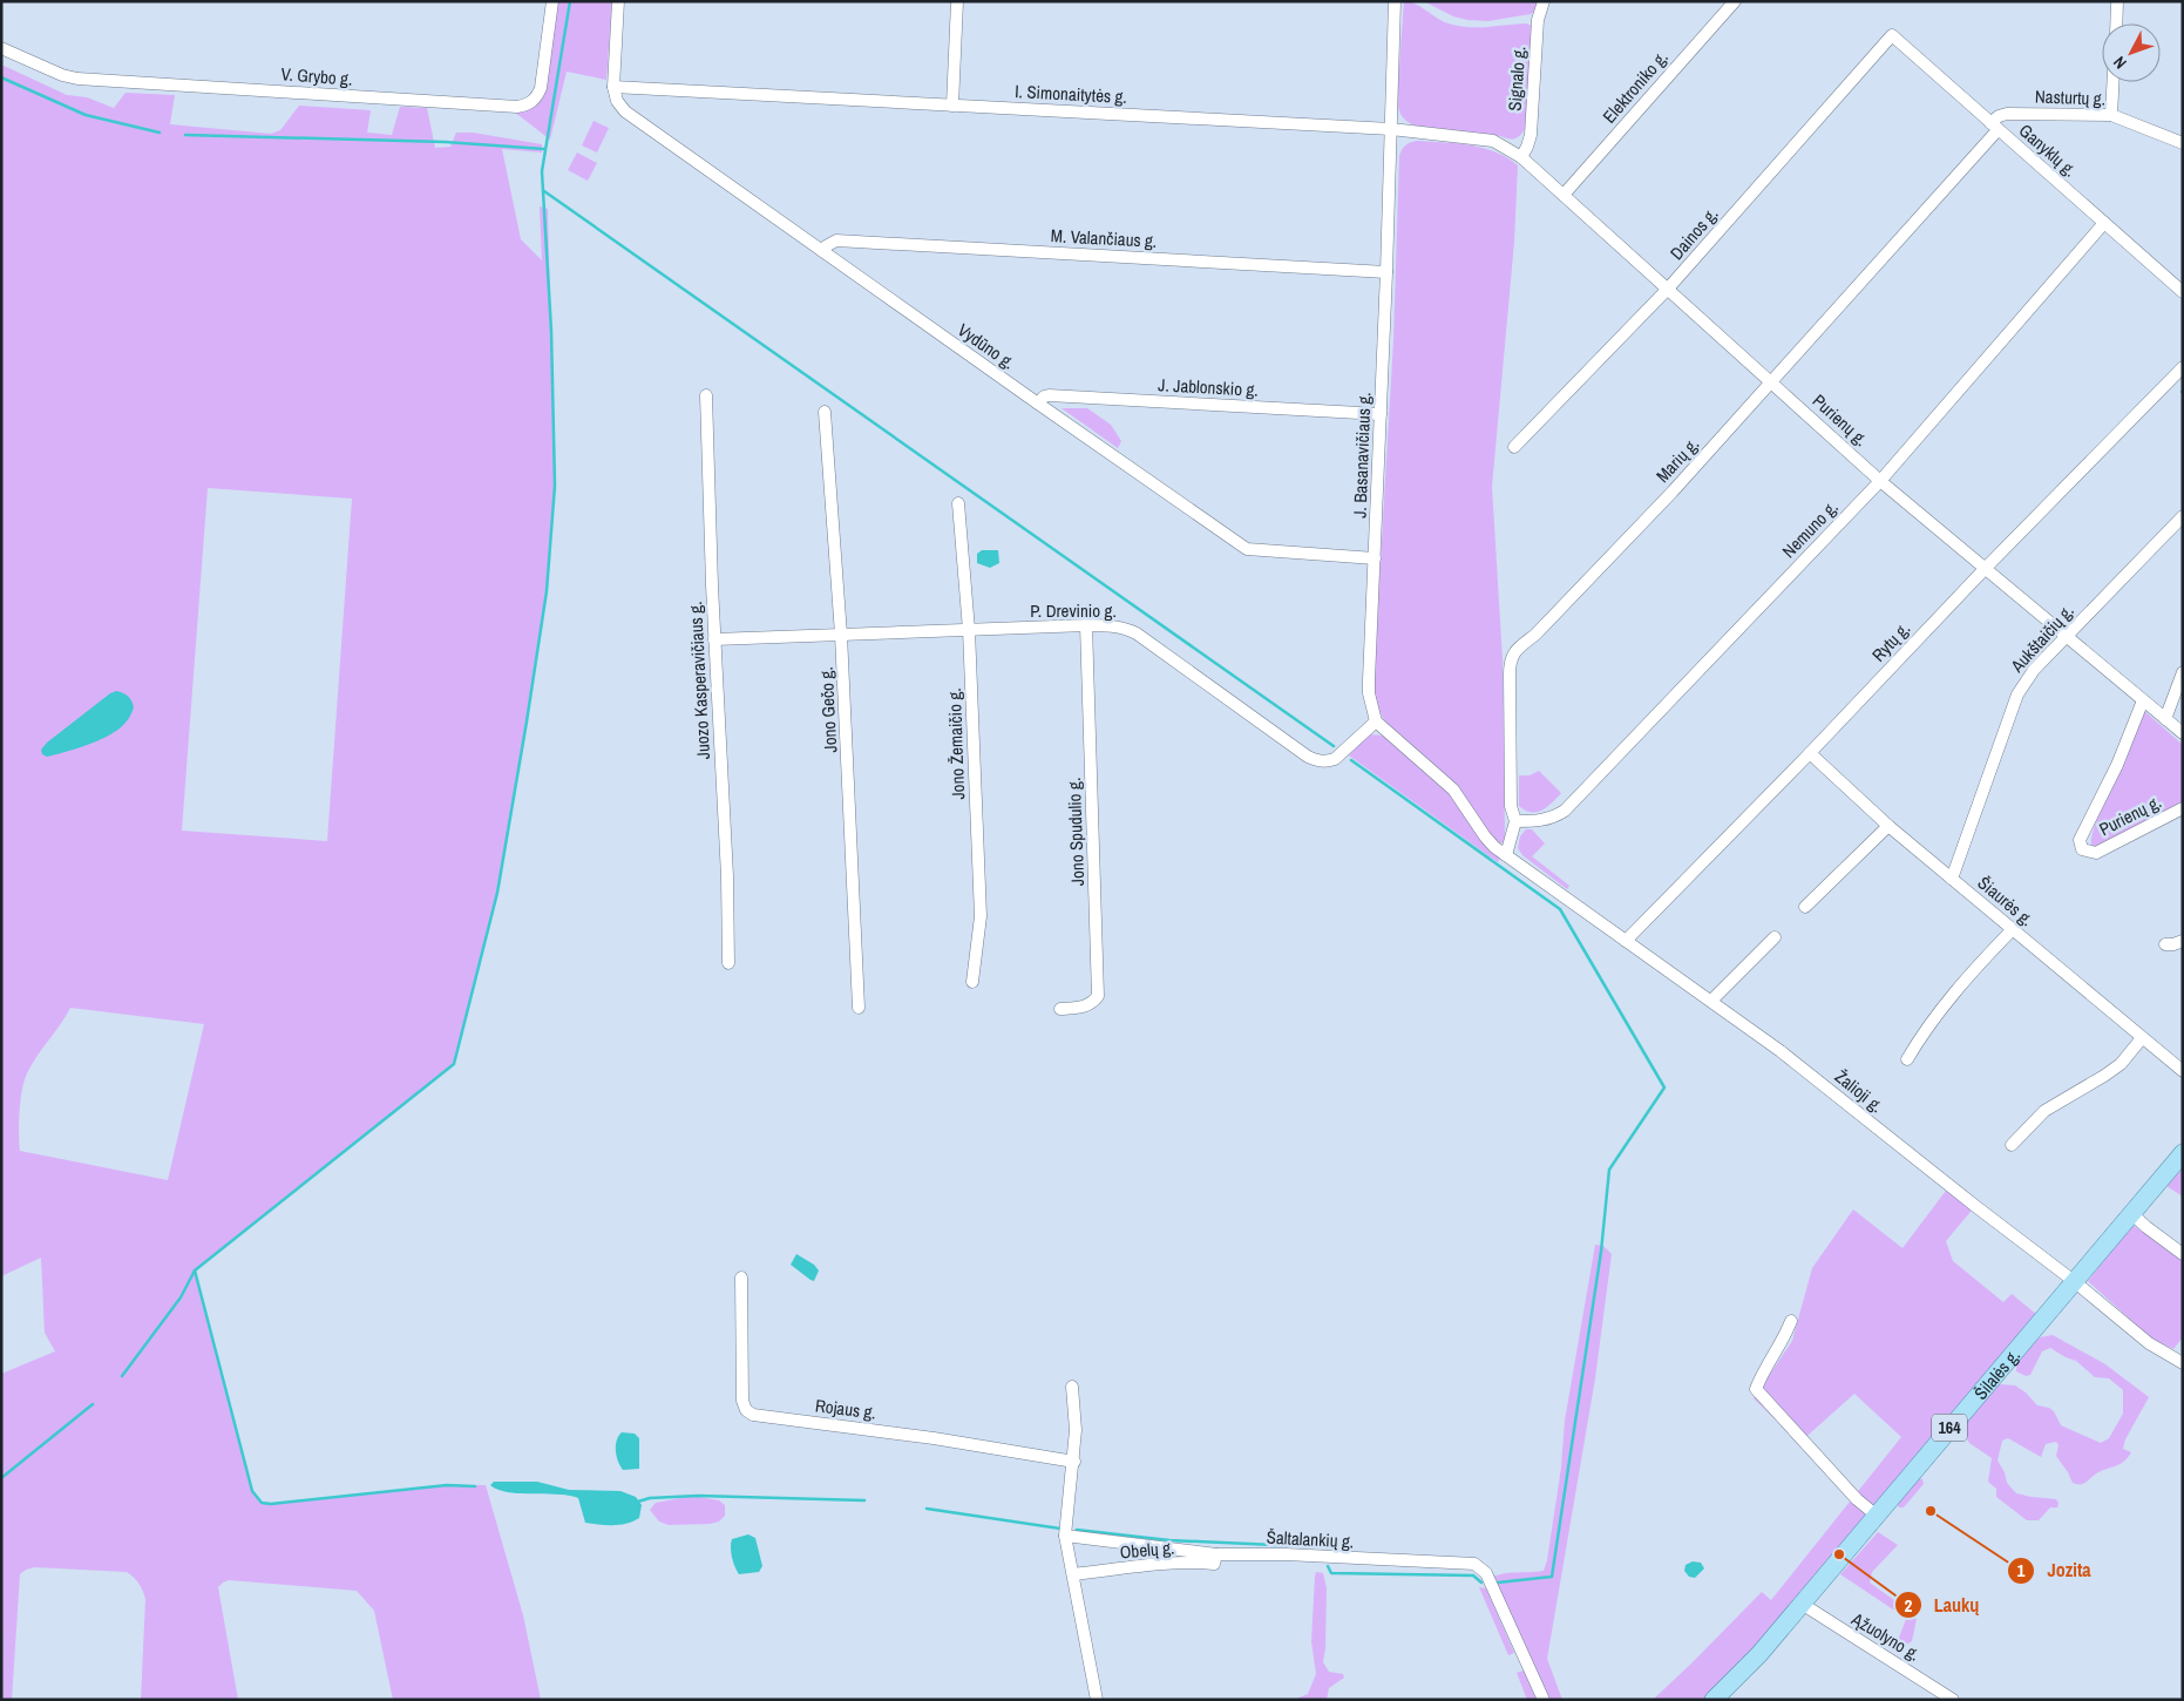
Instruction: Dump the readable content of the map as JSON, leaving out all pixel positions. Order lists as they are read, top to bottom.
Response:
{
  "streets": {
    "main road": ["Šilalės g.", "164"],
    "street": [
      "V. Grybo g.",
      "Signalo g.",
      "Elektroniko g.",
      "I. Simonaitytės g.",
      "Nasturtų g.",
      "Ganyklų g.",
      "Dainos g.",
      "M. Valančiaus g.",
      "Vydūno g.",
      "J. Jablonskio g.",
      "Purienų g.",
      "J. Basanavičiaus g.",
      "Marių g.",
      "Nemuno g.",
      "P. Drevinio g.",
      "Aukštaičių g.",
      "Rytų g.",
      "Juozo Kasperavičiaus g.",
      "Jono Gečo g.",
      "Jono Žemaičio g.",
      "Jono Spudulio g.",
      "Šiaurės g.",
      "Žalioji g.",
      "Rojaus g.",
      "Šaltalankių g.",
      "Obelų g.",
      "Ąžuolyno g."
    ]
  },
  "crossings": [
    ["Signalo g.", "I. Simonaitytės g."],
    ["Signalo g.", "Purienų g."],
    ["Elektroniko g.", "Purienų g."],
    ["I. Simonaitytės g.", "Vydūno g."],
    ["I. Simonaitytės g.", "Purienų g."],
    ["I. Simonaitytės g.", "J. Basanavičiaus g."],
    ["Nasturtų g.", "Ganyklų g."],
    ["Nasturtų g.", "Marių g."],
    ["Ganyklų g.", "Dainos g."],
    ["Ganyklų g.", "Marių g."],
    ["Ganyklų g.", "Nemuno g."],
    ["Dainos g.", "Purienų g."],
    ["M. Valančiaus g.", "Vydūno g."],
    ["M. Valančiaus g.", "J. Basanavičiaus g."],
    ["Vydūno g.", "J. Jablonskio g."],
    ["Vydūno g.", "J. Basanavičiaus g."],
    ["J. Jablonskio g.", "J. Basanavičiaus g."],
    ["Purienų g.", "Marių g."],
    ["Purienų g.", "Nemuno g."],
    ["Purienų g.", "Aukštaičių g."],
    ["Purienų g.", "Rytų g."],
    ["J. Basanavičiaus g.", "P. Drevinio g."],
    ["Marių g.", "Nemuno g."],
    ["Marių g.", "Žalioji g."],
    ["P. Drevinio g.", "Juozo Kasperavičiaus g."],
    ["P. Drevinio g.", "Jono Gečo g."],
    ["P. Drevinio g.", "Jono Žemaičio g."],
    ["P. Drevinio g.", "Jono Spudulio g."],
    ["Aukštaičių g.", "Šiaurės g."],
    ["Rytų g.", "Šiaurės g."],
    ["Rytų g.", "Žalioji g."],
    ["Žalioji g.", "Šilalės g."],
    ["Šilalės g.", "Ąžuolyno g."],
    ["Šaltalankių g.", "Obelų g."]
  ],
  "places": ["Jozita", "Laukų"],
  "north": "bottom left"
}
